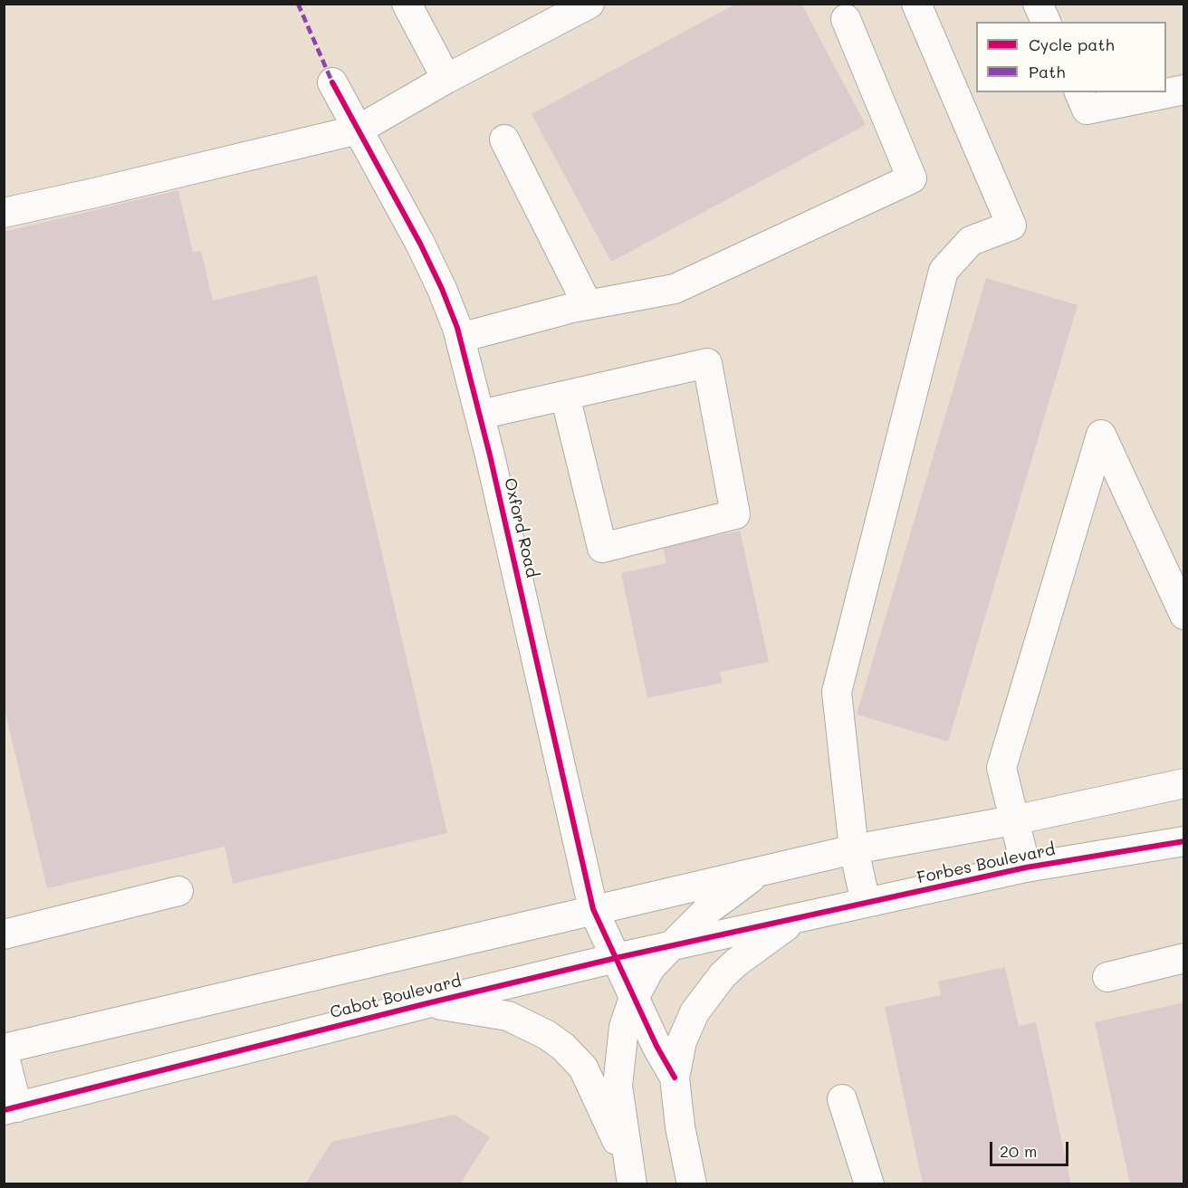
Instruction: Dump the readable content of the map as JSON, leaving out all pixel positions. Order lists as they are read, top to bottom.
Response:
{
  "streets": {
    "street": ["Oxford Road", "Forbes Boulevard", "Cabot Boulevard"]
  },
  "crossings": [
    ["Oxford Road", "Forbes Boulevard"],
    ["Oxford Road", "Cabot Boulevard"],
    ["Forbes Boulevard", "Cabot Boulevard"]
  ],
  "legend": ["Cycle path", "Path"],
  "scale_bar": "20 m"
}
